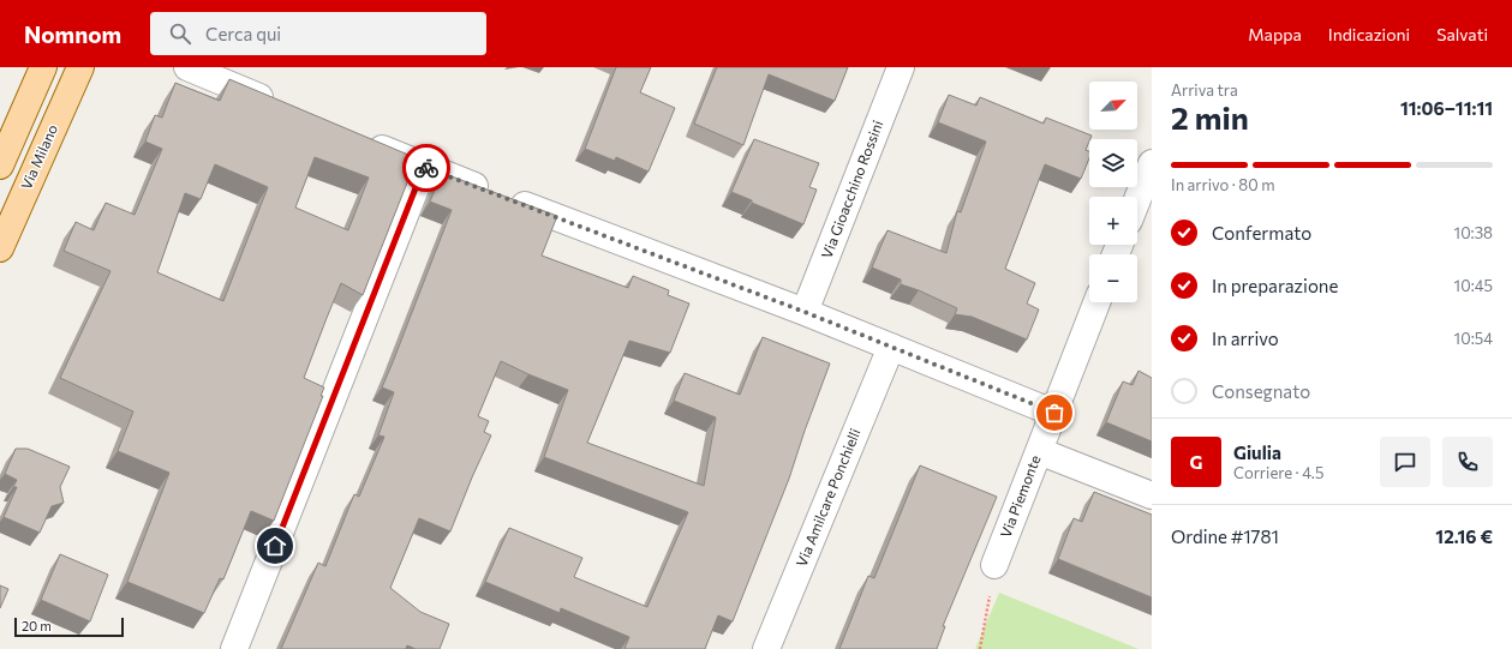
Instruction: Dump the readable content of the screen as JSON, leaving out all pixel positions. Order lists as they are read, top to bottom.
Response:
{
  "streets": {
    "main road": ["Via Milano"],
    "street": ["Via Gioacchino Rossini", "Via Piemonte", "Via Amilcare Ponchielli"]
  },
  "scale_bar": "20 m",
  "north": "top right",
  "page": {
    "header": "Nomnom",
    "search": "Cerca qui",
    "nav": ["Mappa", "Indicazioni", "Salvati"],
    "heading": ["2 min", "Arriva tra", "11:06–11:11"],
    "panel": [
      "Giulia",
      "Corriere · 4.5",
      "Ordine #1781",
      "12.16 €"
    ],
    "map_buttons": ["+", "−"],
    "bar": "In arrivo · 80 m",
    "list": [
      ["Confermato", "10:38"],
      ["In preparazione", "10:45"],
      ["In arrivo", "10:54"],
      "Consegnato"
    ],
    "round": "G",
    "scale": "20 m"
  }
}
